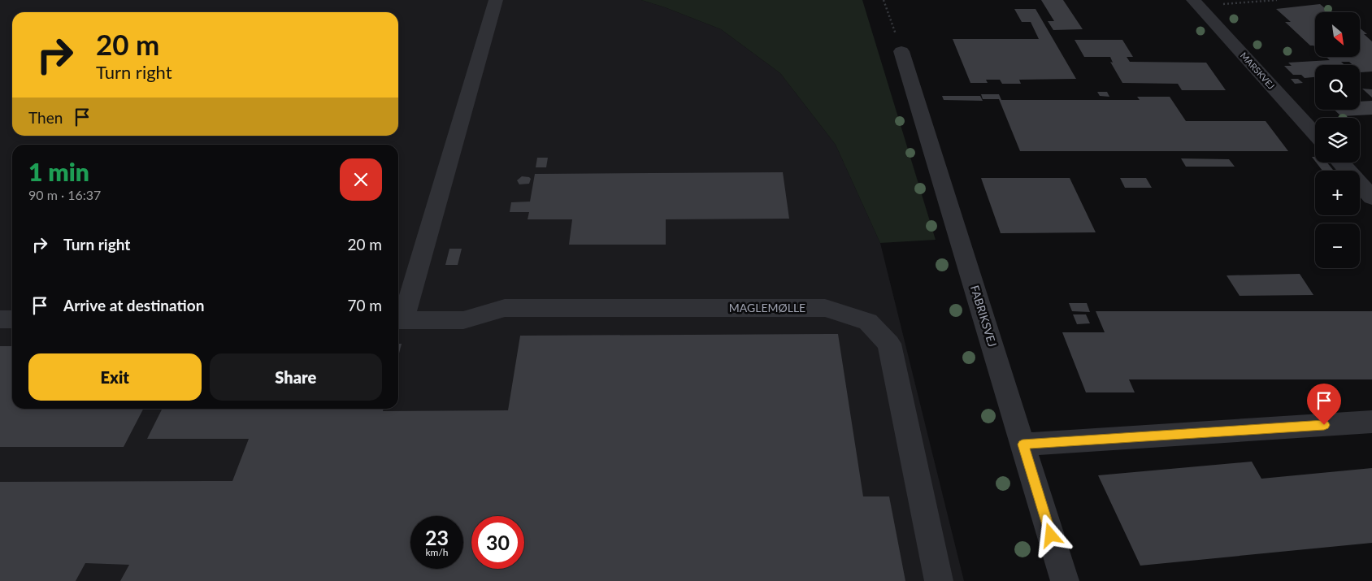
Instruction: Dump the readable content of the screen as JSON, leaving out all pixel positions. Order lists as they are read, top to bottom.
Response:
{
  "streets": {
    "street": ["MARSKVEJ", "MAGLEMØLLE", "FABRIKSVEJ"]
  },
  "north": "bottom right",
  "page": {
    "map_buttons": ["+", "−"],
    "turn": ["20 m", "Turn right"],
    "then": "Then",
    "heading": ["1 min", "90 m · 16:37"],
    "list": [
      {
        "name": "Turn right",
        "value": "20 m"
      },
      {
        "name": "Arrive at destination",
        "value": "70 m"
      }
    ],
    "buttons": ["Exit", "Share"],
    "speed": "23 km/h",
    "limit": "30"
  }
}
